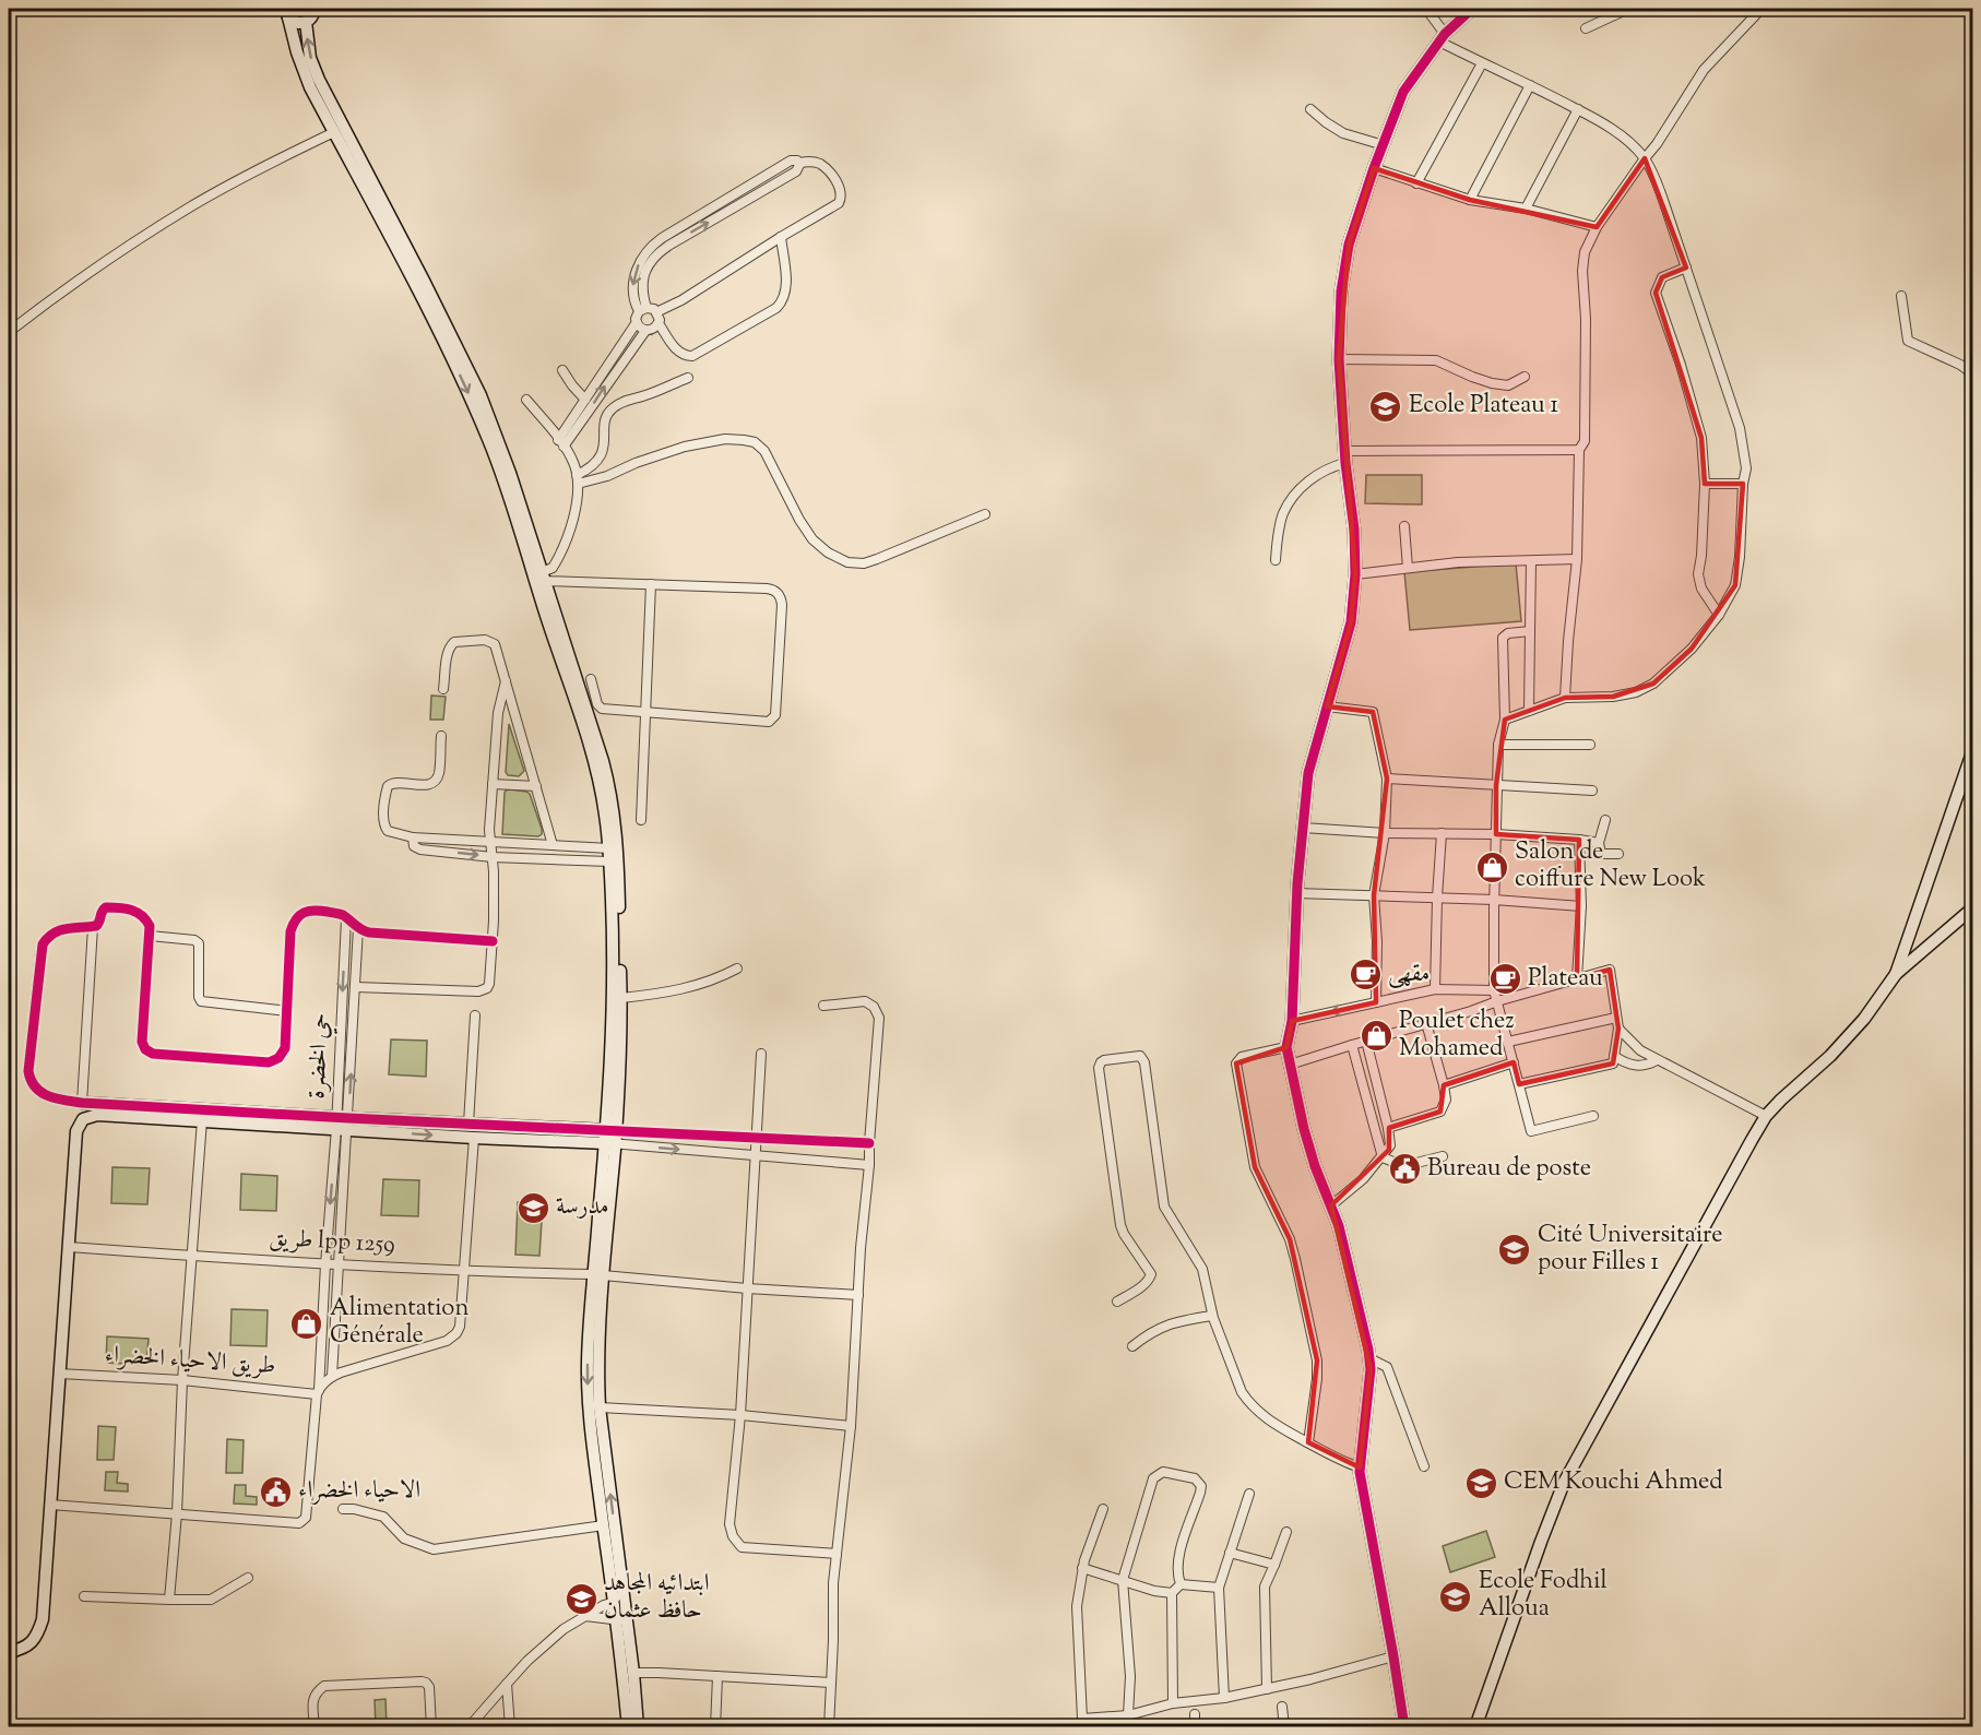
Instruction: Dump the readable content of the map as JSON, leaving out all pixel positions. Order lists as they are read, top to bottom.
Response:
{
  "streets": {
    "street": ["حي الخضرة", "طريق lpp 1259", "طريق الاحياء الخضراء"]
  },
  "crossings": [
    ["حي الخضرة", "طريق lpp 1259"],
    ["حي الخضرة", "طريق الاحياء الخضراء"]
  ],
  "places": {
    "school or university": [
      "Ecole Plateau 1",
      "مدرسة",
      "Cité Universitaire pour Filles 1",
      "CEM Kouchi Ahmed",
      "Ecole Fodhil Alloua",
      "ابتدائيه المجاهد حافظ عثمان"
    ],
    "shop": ["Salon de coiffure New Look", "Poulet chez Mohamed", "Alimentation Générale"],
    "cafe": ["مقهى", "Plateau"],
    "public building": ["Bureau de poste", "الاحياء الخضراء"]
  }
}
